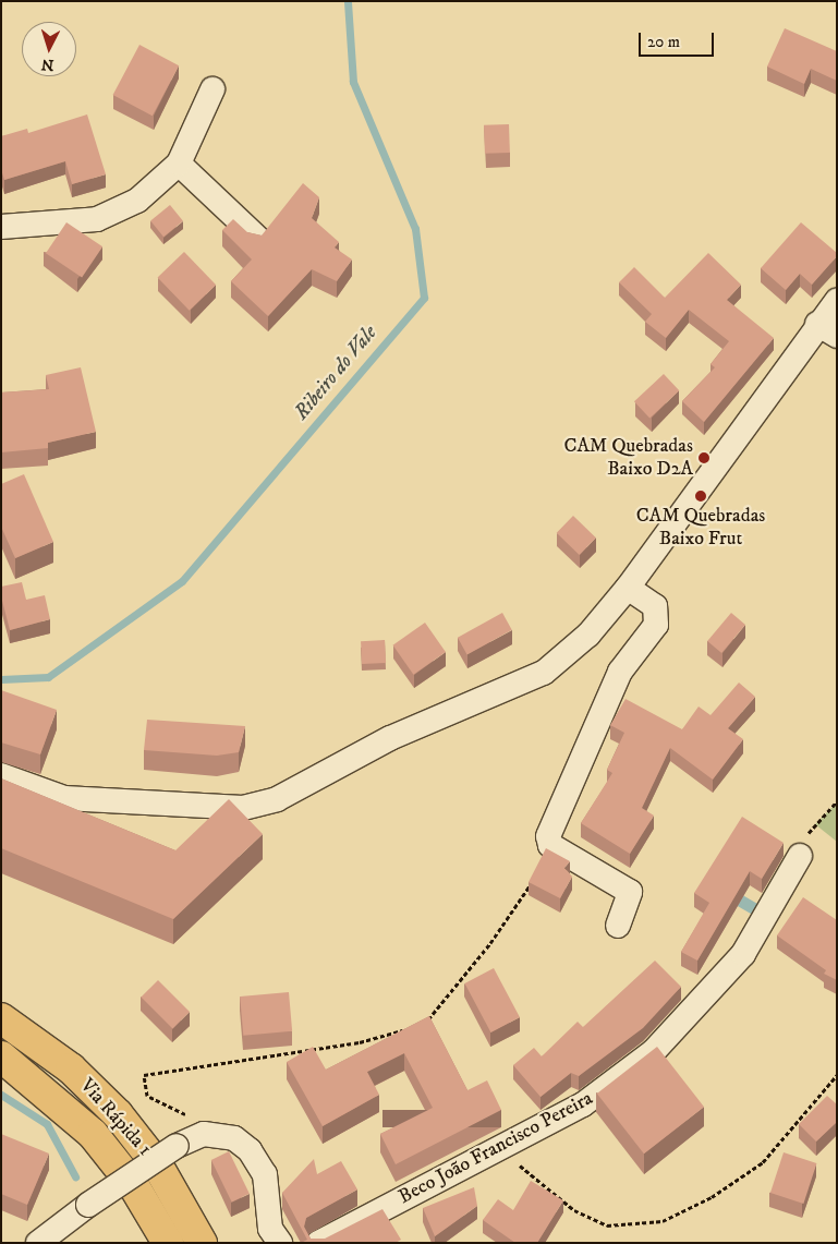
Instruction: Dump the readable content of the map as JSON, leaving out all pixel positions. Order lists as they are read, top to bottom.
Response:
{
  "streets": {
    "highway": ["Via Rápida 1"],
    "street": ["Beco João Francisco Pereira"]
  },
  "water": ["Ribeiro do Vale"],
  "places": ["CAM Quebradas Baixo D2A", "CAM Quebradas Baixo Frut"],
  "scale_bar": "20 m",
  "north": "bottom"
}
